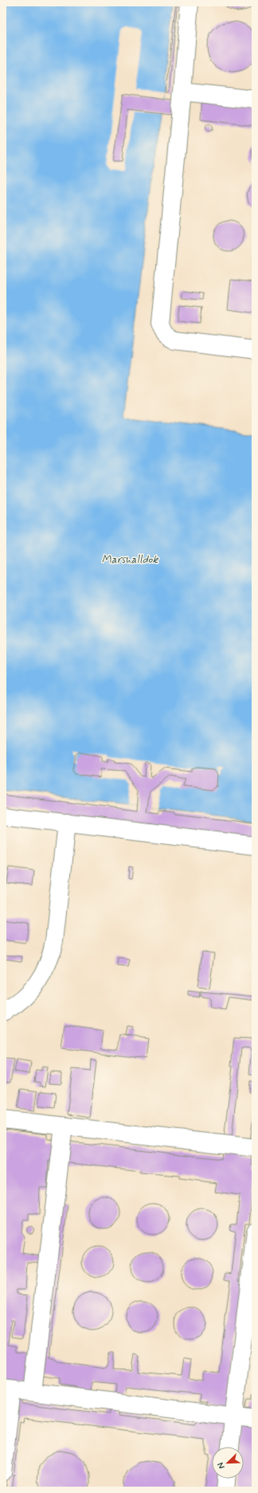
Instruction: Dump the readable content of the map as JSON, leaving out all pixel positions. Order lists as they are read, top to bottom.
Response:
{
  "water": ["Marshalldok"],
  "north": "bottom left"
}
